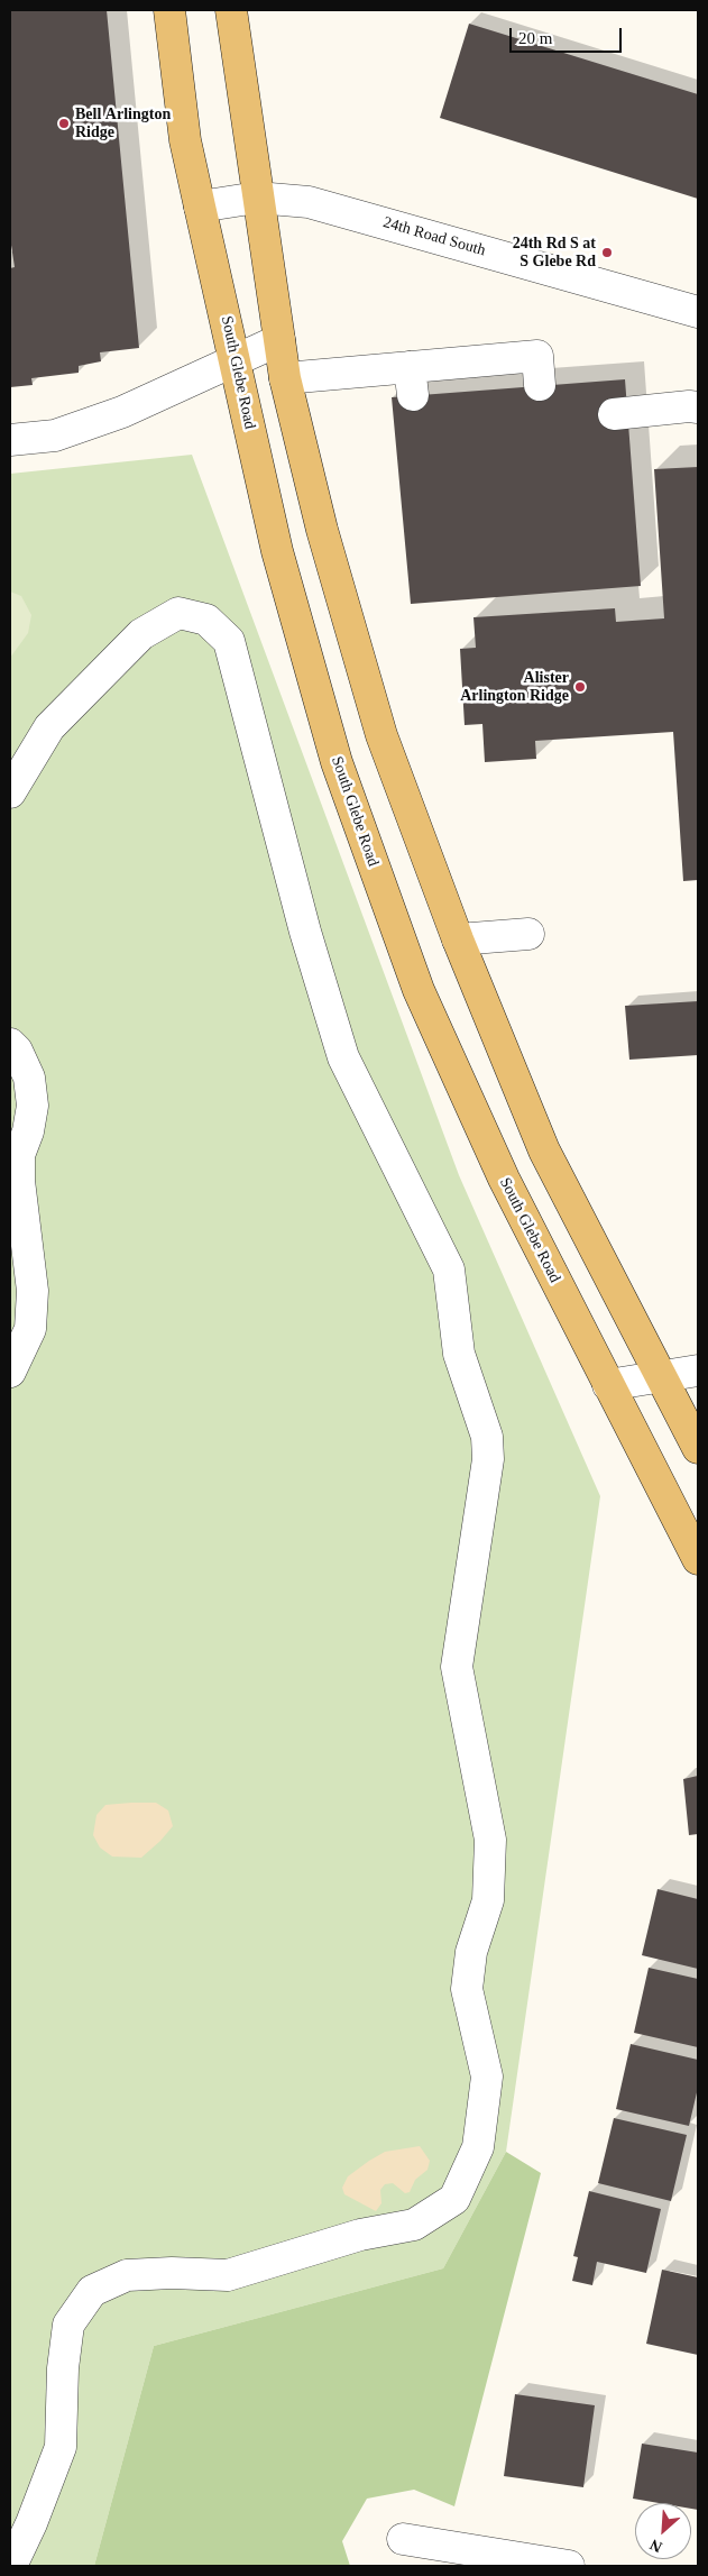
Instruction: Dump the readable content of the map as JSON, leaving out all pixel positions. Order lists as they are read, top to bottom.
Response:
{
  "streets": {
    "main road": ["South Glebe Road"],
    "street": ["24th Road South"]
  },
  "crossings": [
    ["24th Road South", "South Glebe Road"]
  ],
  "places": ["Bell Arlington Ridge", "24th Rd S at S Glebe Rd", "Alister Arlington Ridge"],
  "scale_bar": "20 m",
  "north": "bottom left"
}
